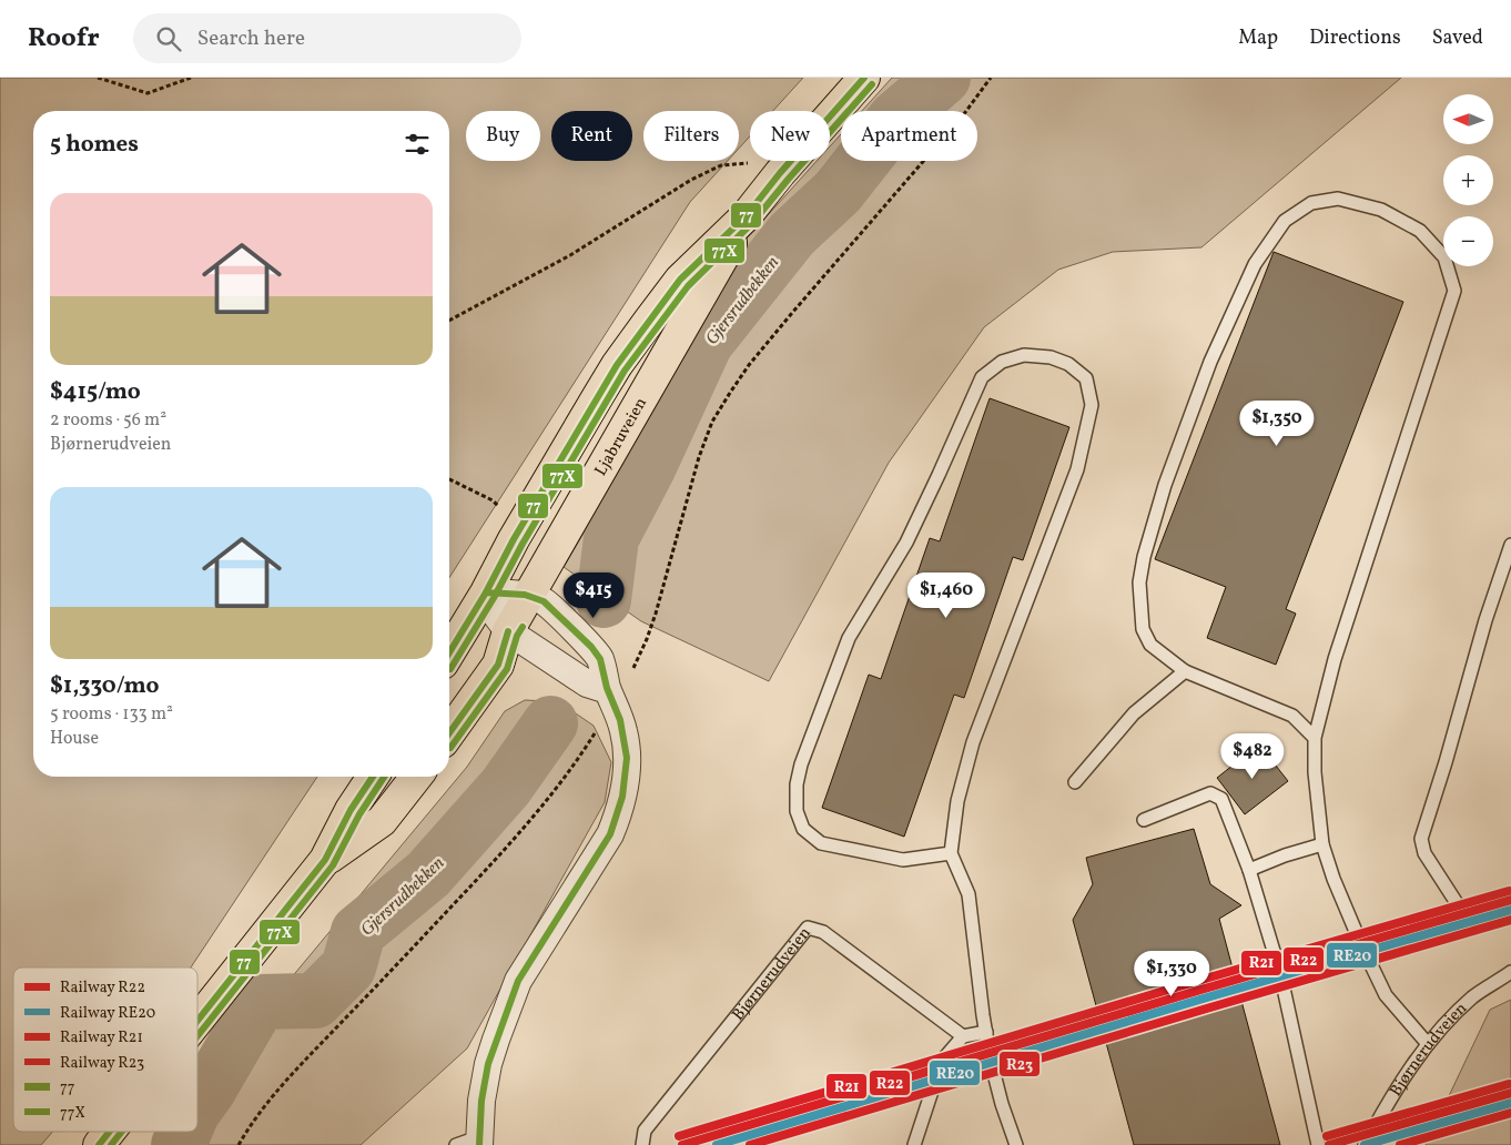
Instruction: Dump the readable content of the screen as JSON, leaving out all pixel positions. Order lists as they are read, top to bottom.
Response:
{
  "streets": {
    "main road": ["Ljabruveien"],
    "lane": ["Bjørnerudveien"]
  },
  "water": ["Gjersrudbekken"],
  "lines": [
    "transit line 77",
    "transit line 77X",
    "rail line R21",
    "rail line R22",
    "rail line RE20",
    "rail line R23"
  ],
  "legend": [
    "Railway R22",
    "Railway RE20",
    "Railway R21",
    "Railway R23",
    "77",
    "77X"
  ],
  "north": "left",
  "page": {
    "header": "Roofr",
    "search": "Search here",
    "nav": ["Map", "Directions", "Saved"],
    "map_buttons": ["+", "−"],
    "chip": [
      "Buy",
      "Rent",
      "Filters",
      "New",
      "Apartment"
    ],
    "heading": "5 homes",
    "list": [
      {
        "name": "$415/mo",
        "note": "2 rooms · 56 m² · Bjørnerudveien"
      },
      {
        "name": "$1,330/mo",
        "note": "5 rooms · 133 m² · House"
      }
    ],
    "price": [
      "$1,350",
      "$415",
      "$1,460",
      "$482",
      "$1,330"
    ]
  }
}
